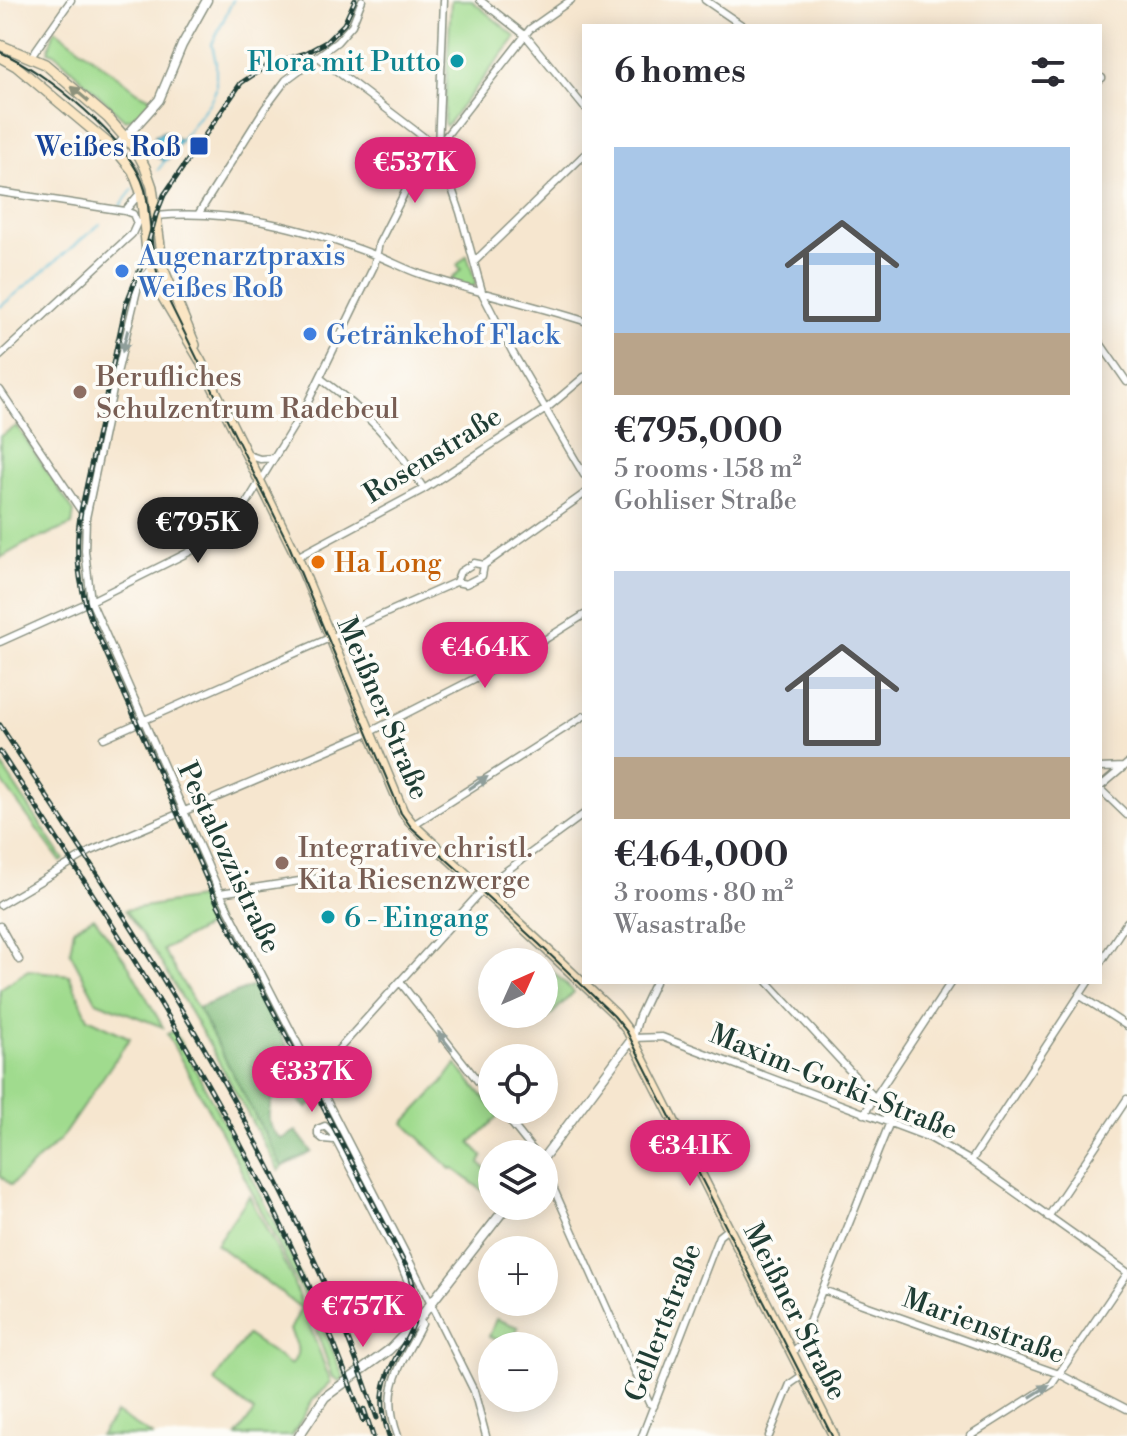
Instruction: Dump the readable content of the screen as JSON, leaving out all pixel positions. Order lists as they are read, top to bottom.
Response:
{
  "streets": {
    "main road": ["Meißner Straße"],
    "street": [
      "Rosenstraße",
      "Pestalozzistraße",
      "Maxim-Gorki-Straße",
      "Gellertstraße",
      "Marienstraße"
    ]
  },
  "crossings": [
    ["Rosenstraße", "Meißner Straße"],
    ["Meißner Straße", "Pestalozzistraße"],
    ["Meißner Straße", "Maxim-Gorki-Straße"],
    ["Meißner Straße", "Gellertstraße"]
  ],
  "places": {
    "other": [
      "Flora mit Putto",
      "Augenarztpraxis Weißes Roß",
      "Getränkehof Flack",
      "Berufliches Schulzentrum Radebeul",
      "Ha Long",
      "Integrative christl. Kita Riesenzwerge",
      "6 - Eingang"
    ],
    "transit": ["Weißes Roß"]
  },
  "north": "top right",
  "page": {
    "heading": "6 homes",
    "list": [
      {
        "name": "€795,000",
        "note": "5 rooms · 158 m² · Gohliser Straße"
      },
      {
        "name": "€464,000",
        "note": "3 rooms · 80 m² · Wasastraße"
      }
    ],
    "price": [
      "€537K",
      "€795K",
      "€464K",
      "€337K",
      "€341K",
      "€757K"
    ],
    "map_buttons": ["+", "−"]
  }
}
